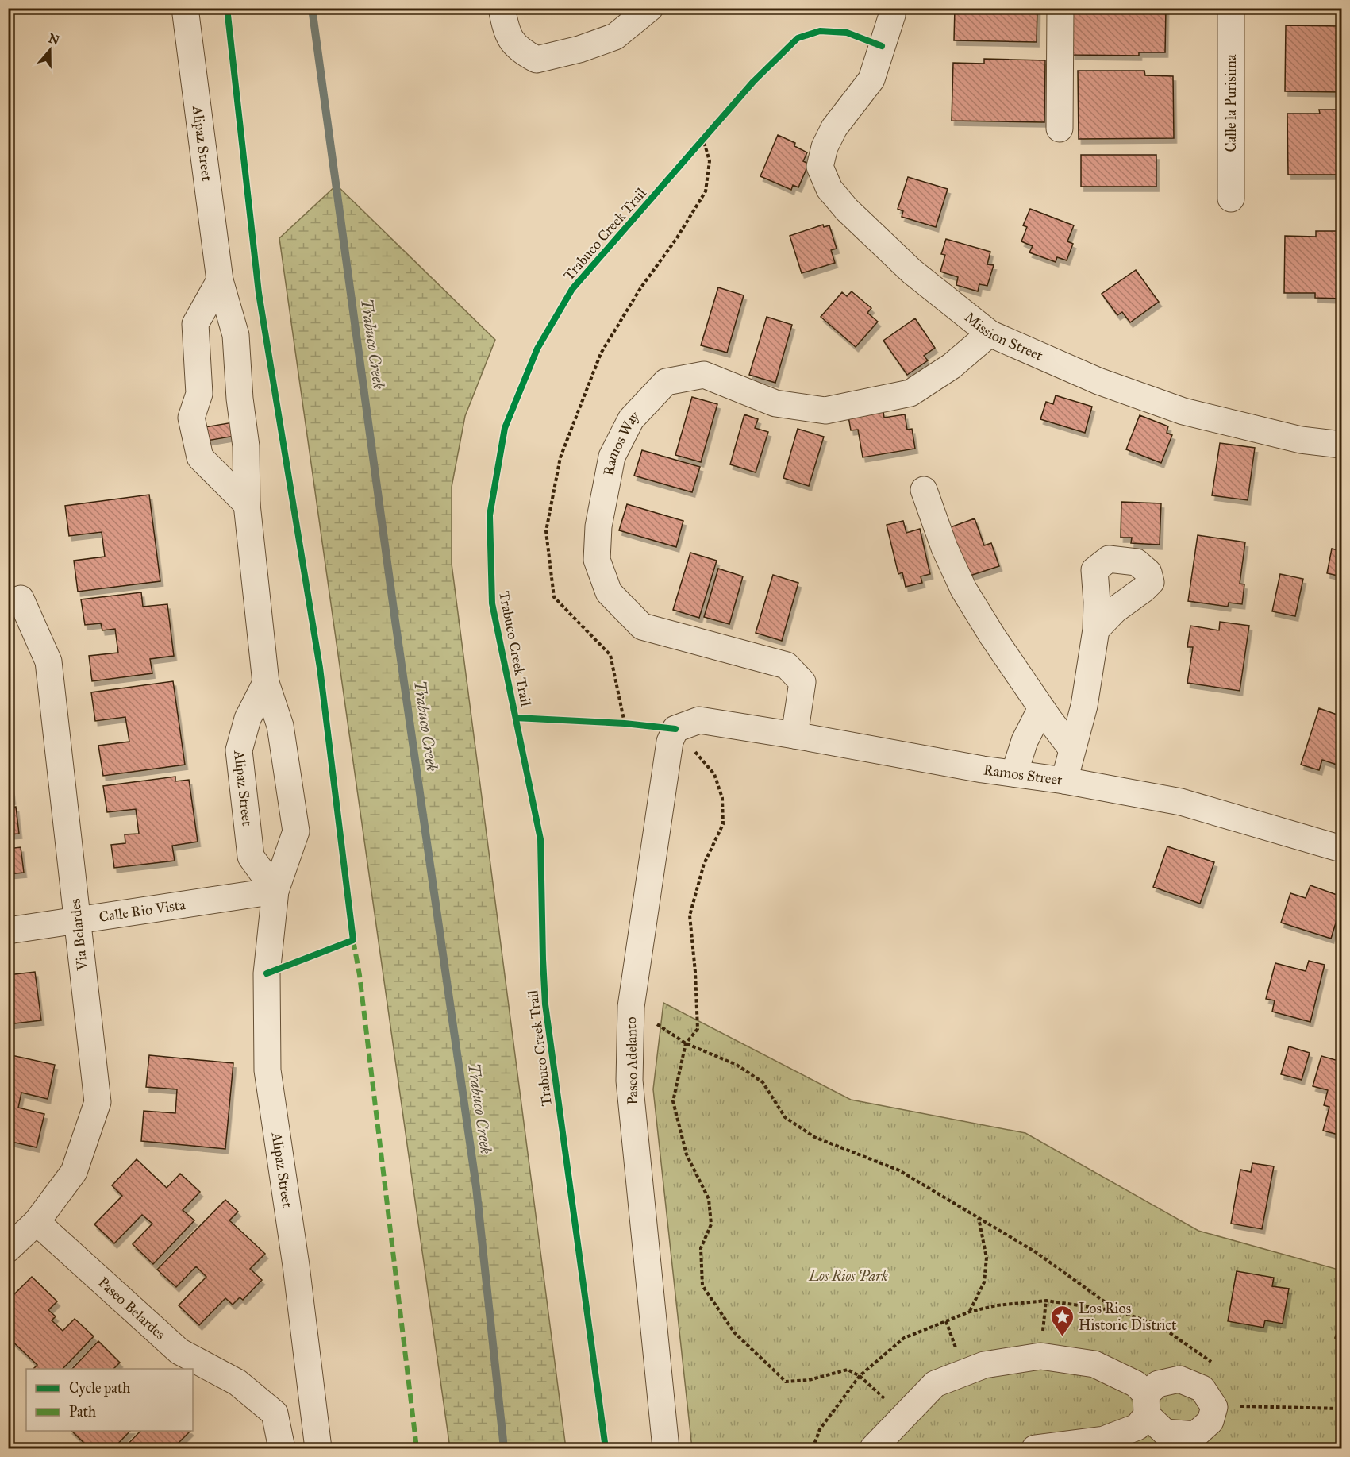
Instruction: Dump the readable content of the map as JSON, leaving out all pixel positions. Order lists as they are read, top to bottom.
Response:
{
  "streets": {
    "street": [
      "Calle la Purisima",
      "Alipaz Street",
      "Mission Street",
      "Ramos Way",
      "Ramos Street",
      "Calle Rio Vista",
      "Via Belardes",
      "Paseo Adelanto",
      "Paseo Belardes"
    ],
    "cycle path": ["Trabuco Creek Trail"]
  },
  "crossings": [
    ["Alipaz Street", "Calle Rio Vista"],
    ["Mission Street", "Ramos Way"],
    ["Ramos Way", "Ramos Street"],
    ["Ramos Street", "Paseo Adelanto"],
    ["Calle Rio Vista", "Via Belardes"],
    ["Via Belardes", "Paseo Belardes"]
  ],
  "water": ["Trabuco Creek"],
  "parks": ["Los Rios Park"],
  "places": {
    "place": ["Los Rios Historic District"]
  },
  "legend": ["Cycle path", "Path"],
  "north": "top"
}
